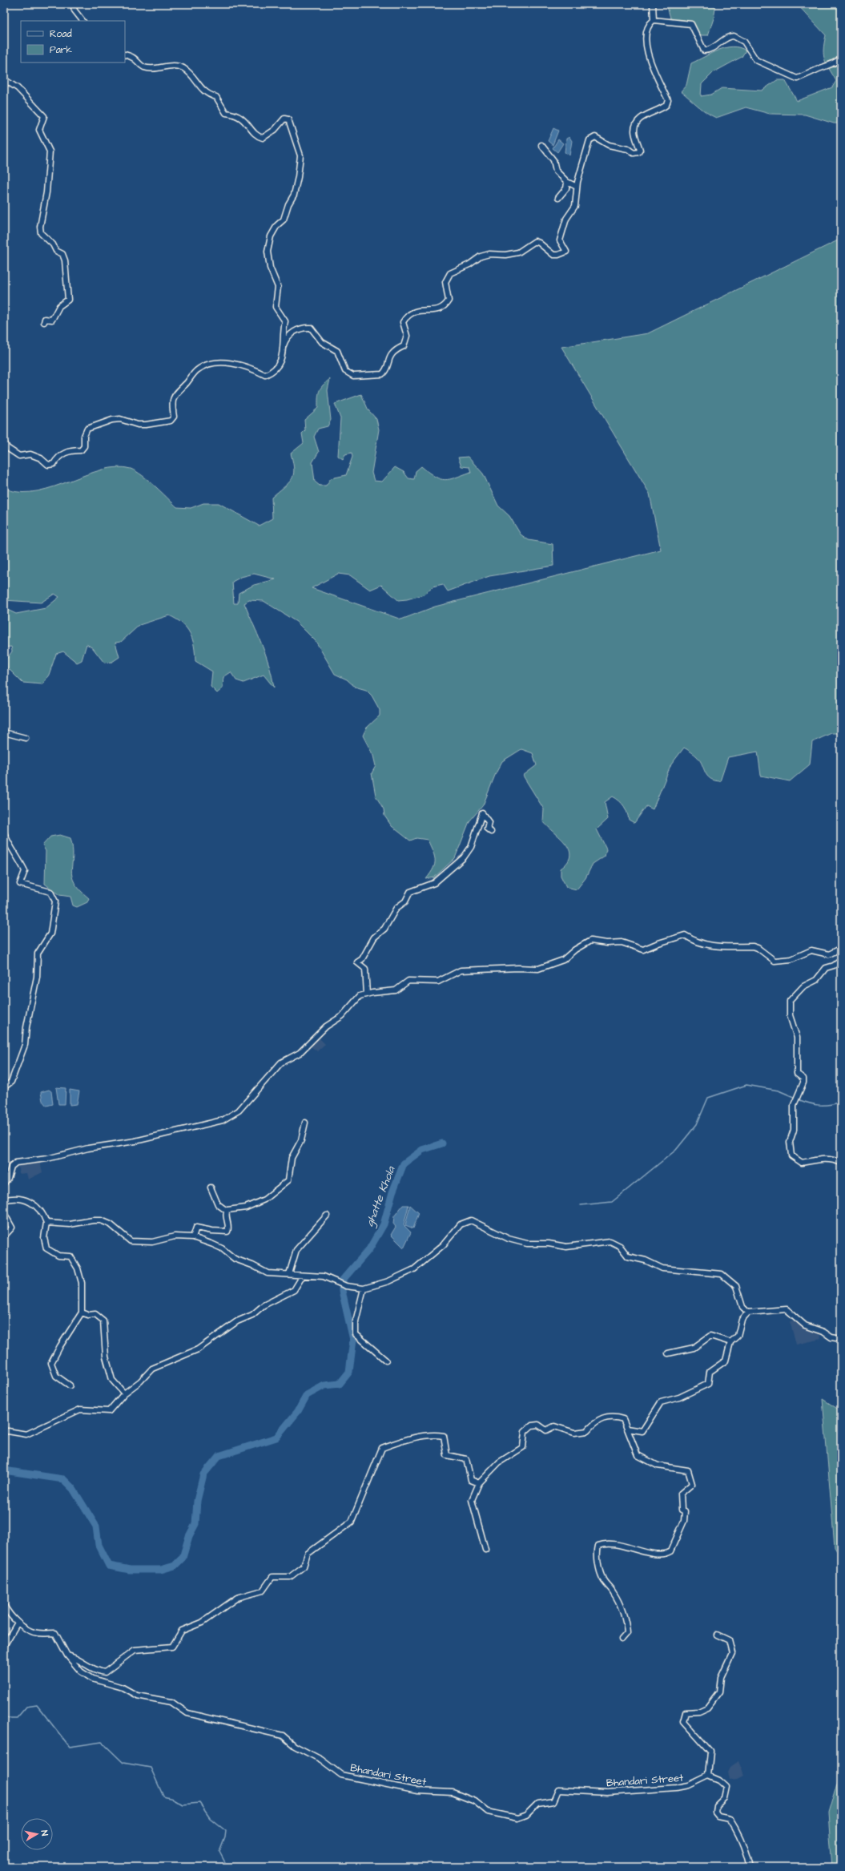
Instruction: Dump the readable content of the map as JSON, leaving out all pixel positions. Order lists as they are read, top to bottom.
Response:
{
  "streets": {
    "street": ["Bhandari Street"]
  },
  "water": ["ghatte Khola"],
  "legend": ["Road", "Park"],
  "north": "right"
}
